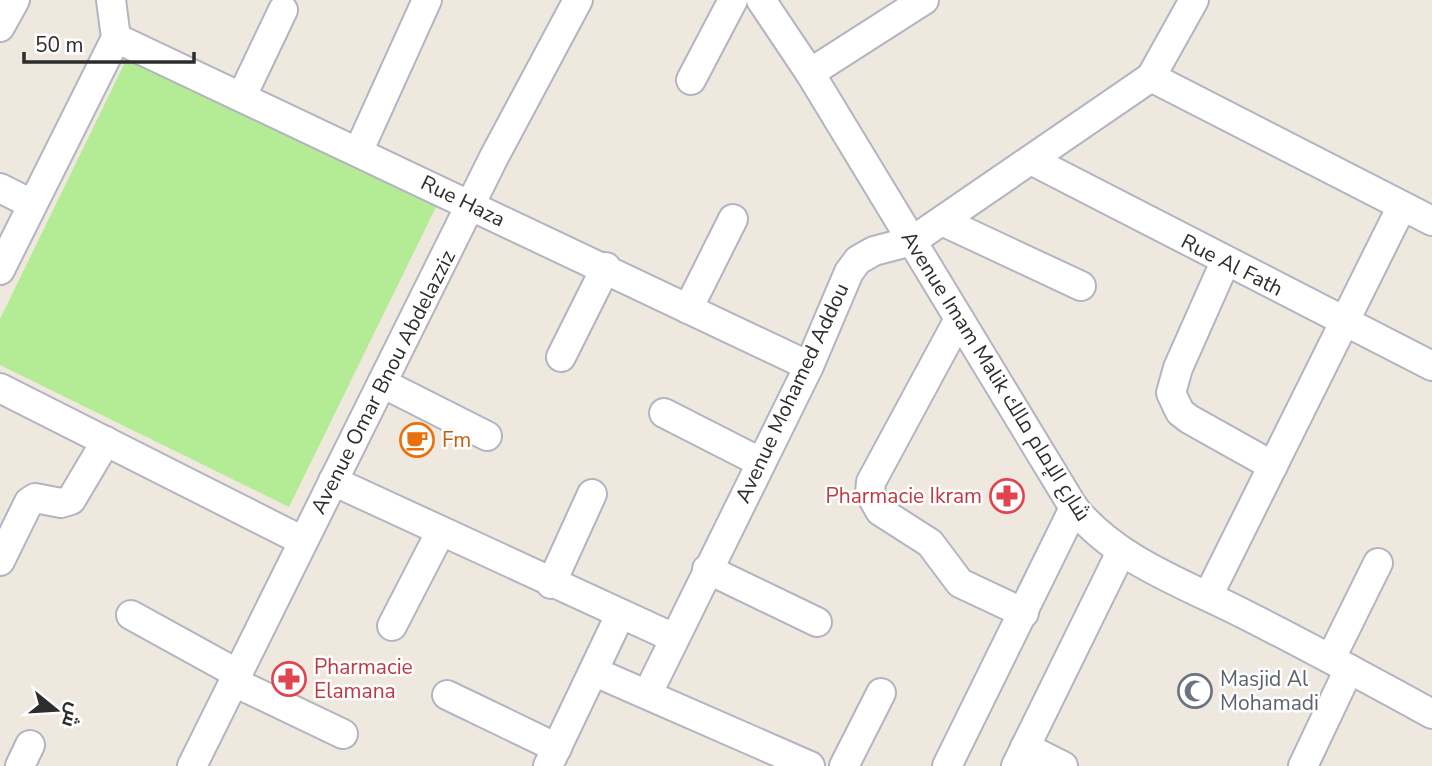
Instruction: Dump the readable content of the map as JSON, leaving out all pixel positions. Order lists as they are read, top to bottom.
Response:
{
  "streets": {
    "street": [
      "Rue Haza",
      "Rue Al Fath",
      "Avenue Imam Malik شارع الإمام مالك",
      "Avenue Omar Bnou Abdelazziz",
      "Avenue Mohamed Addou"
    ]
  },
  "crossings": [
    ["Rue Haza", "Avenue Omar Bnou Abdelazziz"],
    ["Rue Haza", "Avenue Mohamed Addou"],
    ["Rue Al Fath", "Avenue Mohamed Addou"],
    ["Avenue Imam Malik شارع الإمام مالك", "Avenue Mohamed Addou"]
  ],
  "places": {
    "cafe": ["Fm"],
    "pharmacy": ["Pharmacie Ikram", "Pharmacie Elamana"],
    "mosque": ["Masjid Al Mohamadi"]
  },
  "scale_bar": "50 m",
  "north": "right"
}
